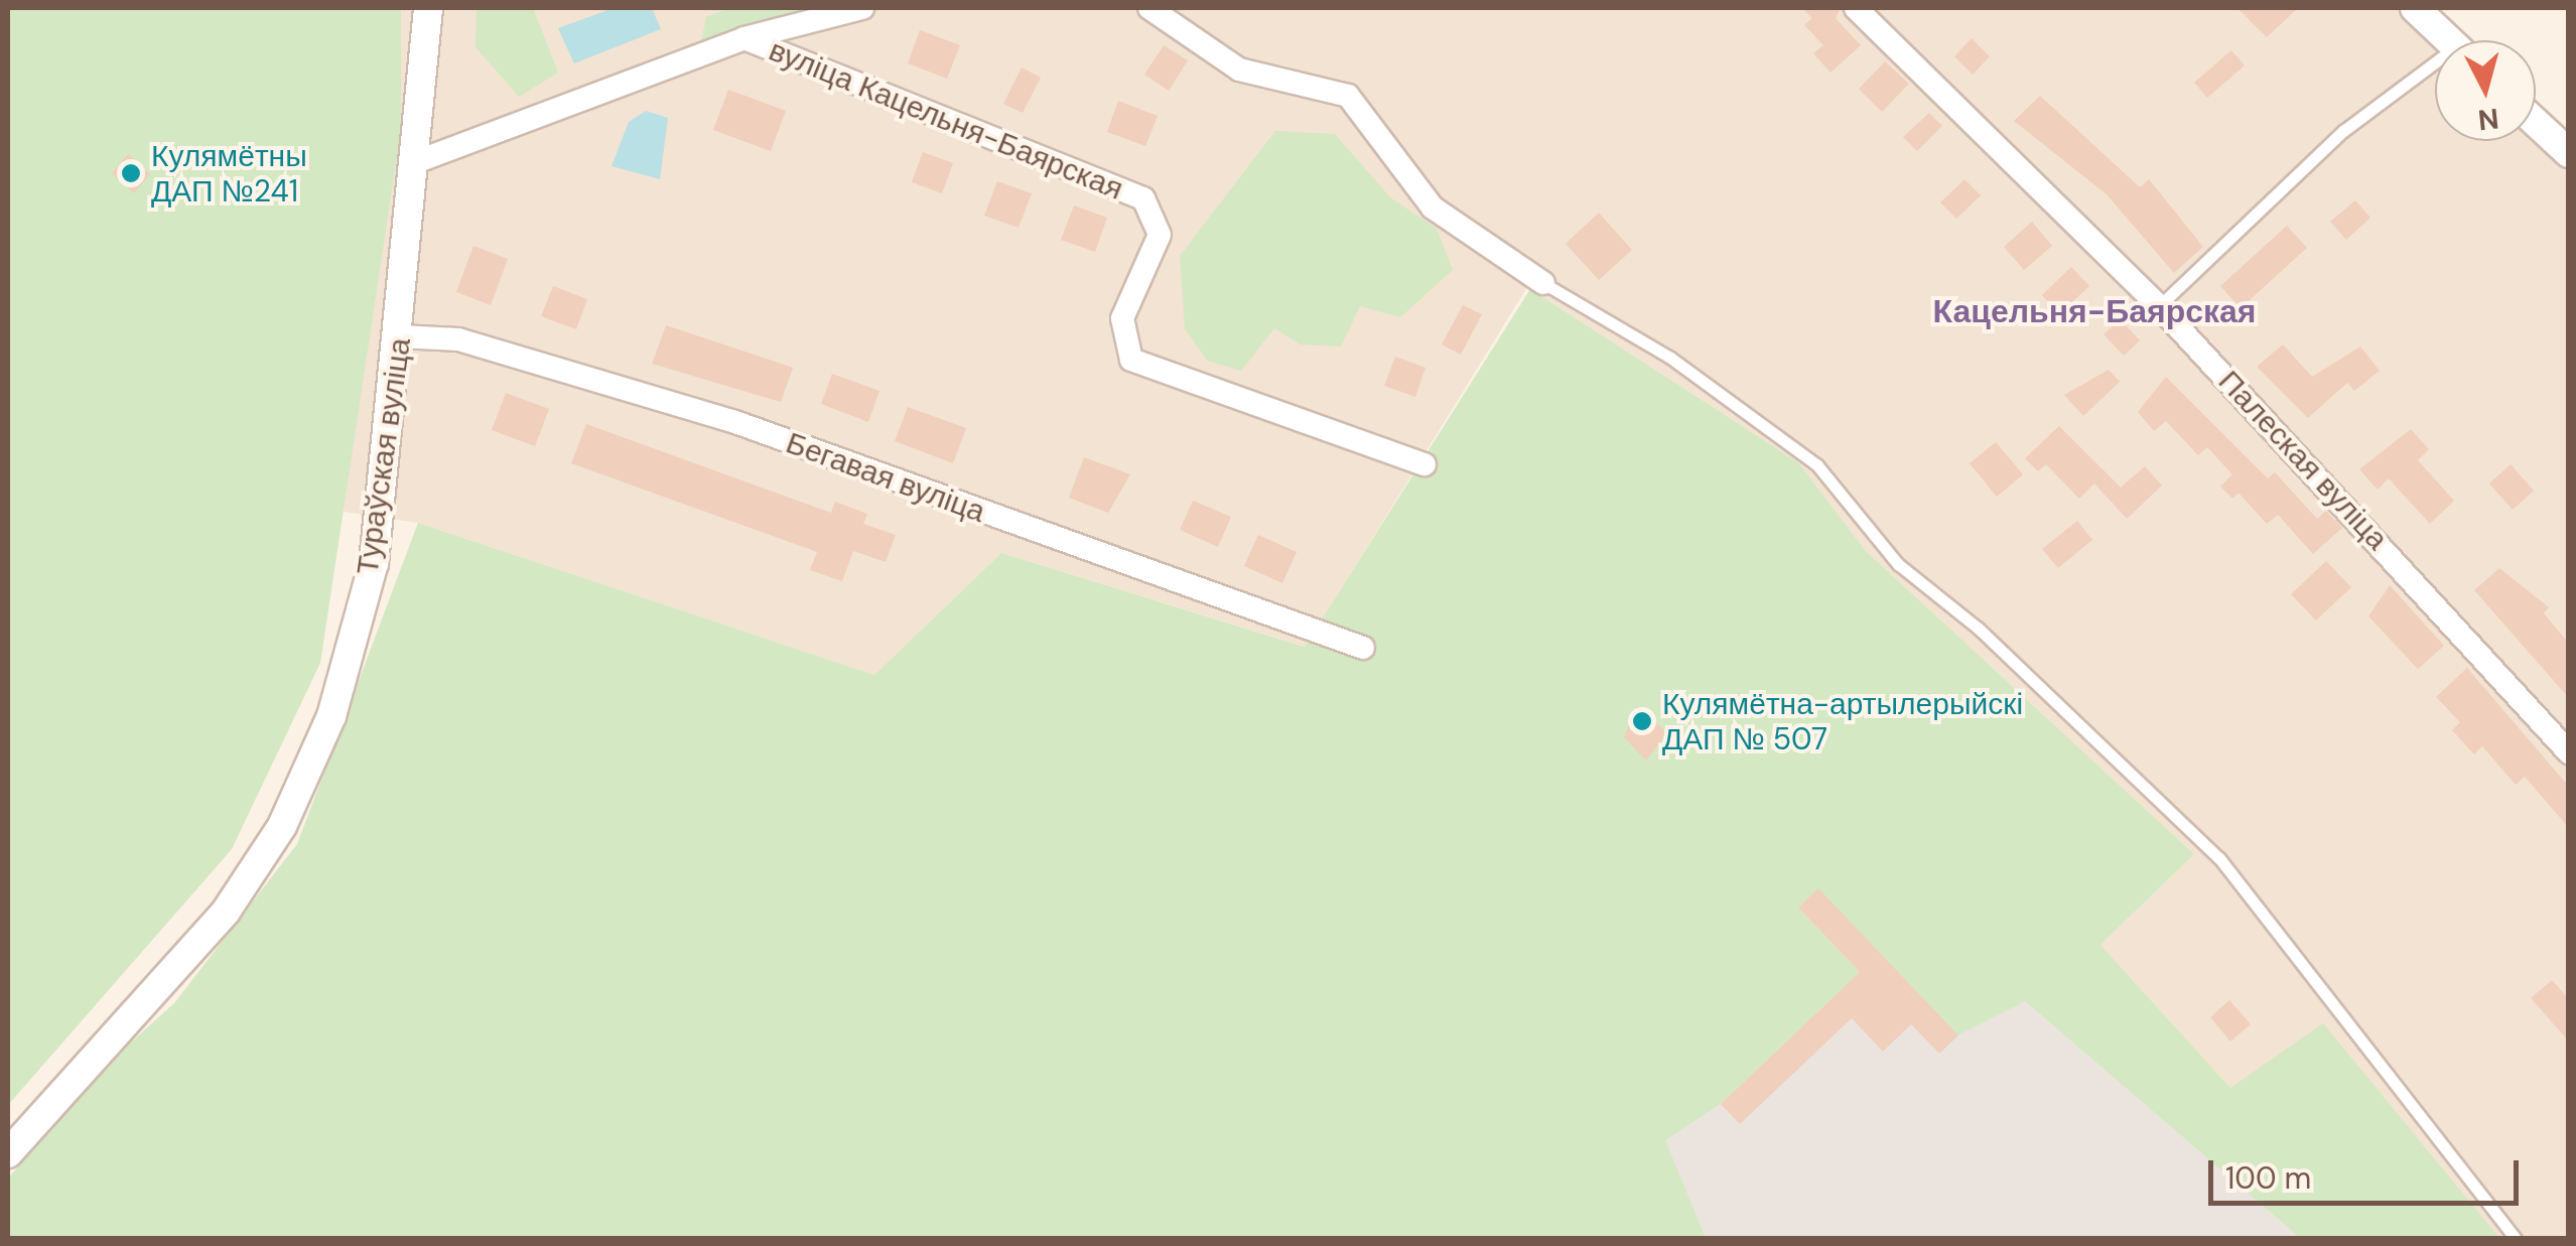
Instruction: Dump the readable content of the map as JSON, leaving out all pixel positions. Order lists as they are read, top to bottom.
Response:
{
  "streets": {
    "street": [
      "вуліца Кацельня-Баярская",
      "Тураўская вуліца",
      "Палеская вуліца",
      "Бегавая вуліца"
    ]
  },
  "crossings": [
    ["Тураўская вуліца", "Бегавая вуліца"]
  ],
  "districts": ["Кацельня-Баярская"],
  "places": ["Кулямётны ДАП №241", "Кулямётна-артылерыйскі ДАП № 507"],
  "scale_bar": "100 m",
  "north": "bottom"
}
